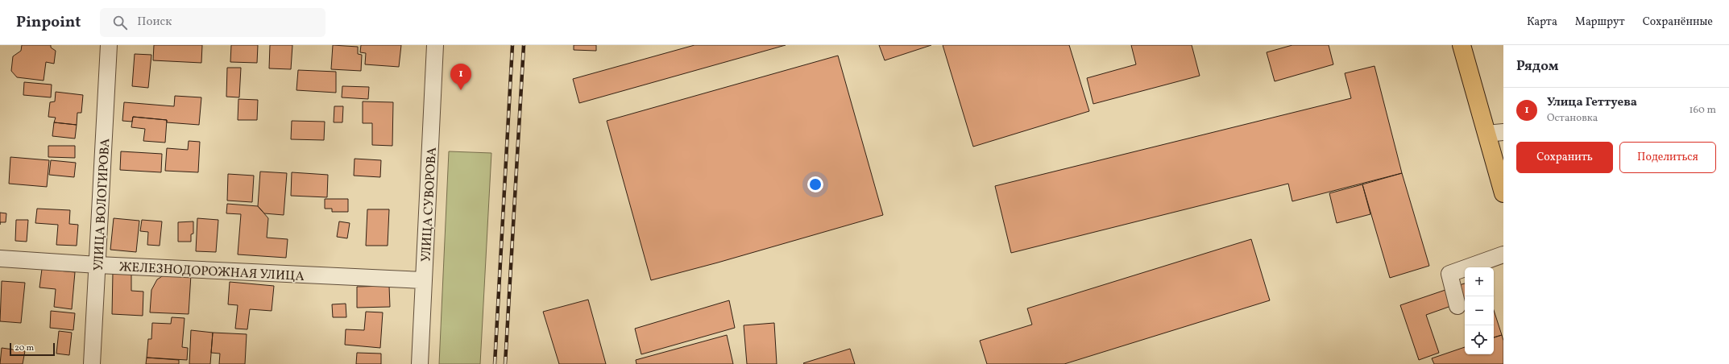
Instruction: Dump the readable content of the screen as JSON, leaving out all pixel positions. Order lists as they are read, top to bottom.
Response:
{
  "streets": {
    "street": ["УЛИЦА ВОЛОГИРОВА", "УЛИЦА СУВОРОВА", "ЖЕЛЕЗНОДОРОЖНАЯ УЛИЦА"]
  },
  "crossings": [
    ["УЛИЦА ВОЛОГИРОВА", "ЖЕЛЕЗНОДОРОЖНАЯ УЛИЦА"],
    ["УЛИЦА СУВОРОВА", "ЖЕЛЕЗНОДОРОЖНАЯ УЛИЦА"]
  ],
  "scale_bar": "20 m",
  "page": {
    "header": "Pinpoint",
    "search": "Поиск",
    "nav": ["Карта", "Маршрут", "Сохранённые"],
    "heading": "Рядом",
    "pins": "1",
    "list": [
      {
        "mark": "1",
        "name": "Улица Геттуева",
        "note": "Остановка",
        "value": "160 m"
      }
    ],
    "buttons": ["Сохранить", "Поделиться"],
    "map_buttons": ["+", "−"],
    "scale": "20 m"
  }
}
